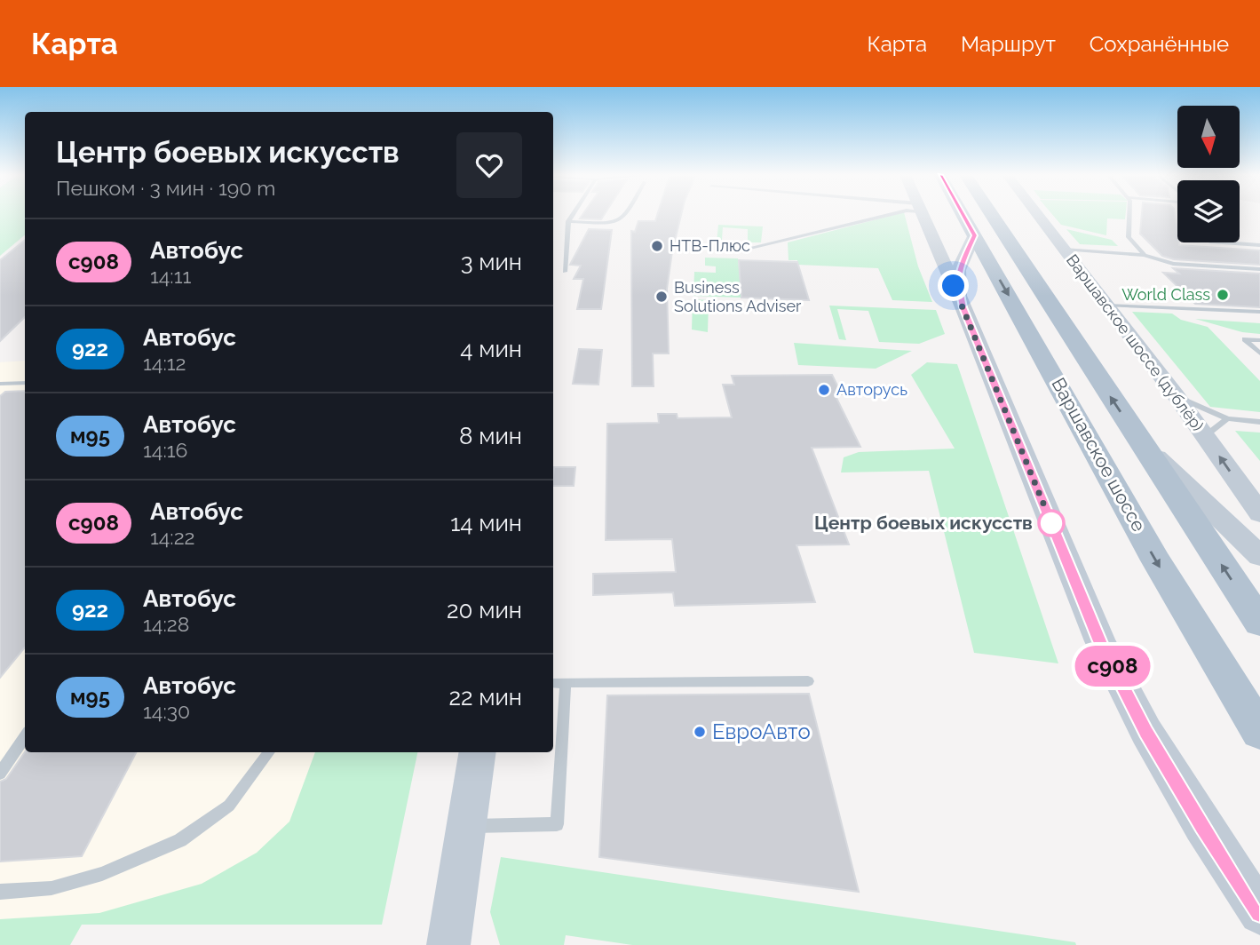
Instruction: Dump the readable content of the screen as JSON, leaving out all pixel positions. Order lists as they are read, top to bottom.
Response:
{
  "streets": {
    "main road": ["Варшавское шоссе (дублёр)", "Варшавское шоссе"]
  },
  "places": [
    "НТВ-Плюс",
    "World Class",
    "Business Solutions Adviser",
    "Авторусь",
    "Центр боевых искусств",
    "ЕвроАвто"
  ],
  "lines": ["bus line с908"],
  "north": "bottom",
  "page": {
    "header": "Карта",
    "nav": ["Карта", "Маршрут", "Сохранённые"],
    "on_map": "с908",
    "heading": ["Центр боевых искусств", "Пешком · 3 мин · 190 m"],
    "list": [
      {
        "mark": "с908",
        "name": "Автобус",
        "note": "14:11",
        "value": "3 мин"
      },
      {
        "mark": "922",
        "name": "Автобус",
        "note": "14:12",
        "value": "4 мин"
      },
      {
        "mark": "м95",
        "name": "Автобус",
        "note": "14:16",
        "value": "8 мин"
      },
      {
        "mark": "с908",
        "name": "Автобус",
        "note": "14:22",
        "value": "14 мин"
      },
      {
        "mark": "922",
        "name": "Автобус",
        "note": "14:28",
        "value": "20 мин"
      },
      {
        "mark": "м95",
        "name": "Автобус",
        "note": "14:30",
        "value": "22 мин"
      }
    ]
  }
}
